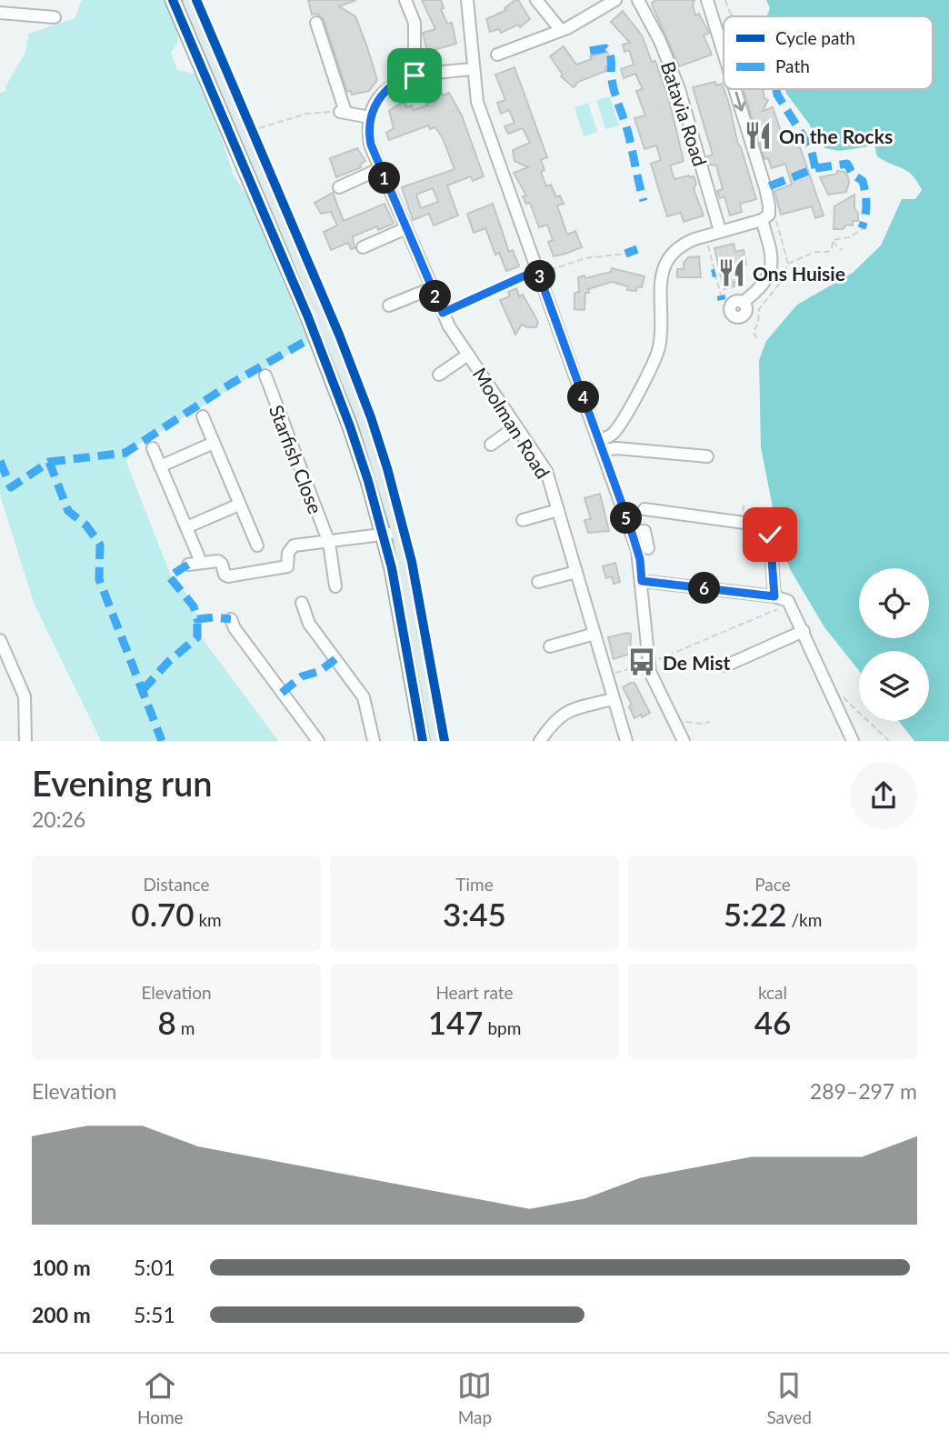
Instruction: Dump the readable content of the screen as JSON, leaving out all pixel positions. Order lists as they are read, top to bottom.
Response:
{
  "streets": {
    "street": ["Batavia Road", "Moolman Road", "Starfish Close"]
  },
  "places": {
    "restaurant": ["On the Rocks", "Ons Huisie"],
    "bus stop": ["De Mist"]
  },
  "legend": ["Cycle path", "Path"],
  "page": {
    "pins": [
      "1",
      "3",
      "2",
      "4",
      "5",
      "6"
    ],
    "heading": ["Evening run", "20:26"],
    "stats": [
      ["Distance", "0.70 km"],
      ["Time", "3:45"],
      ["Pace", "5:22 /km"],
      ["Elevation", "8 m"],
      ["Heart rate", "147 bpm"],
      ["kcal", "46"]
    ],
    "chart": ["Elevation", "289–297 m"],
    "list": [
      {
        "name": "100 m",
        "note": "5:01"
      },
      {
        "name": "200 m",
        "note": "5:51"
      }
    ],
    "tabs": ["Home", "Map", "Saved"]
  }
}
